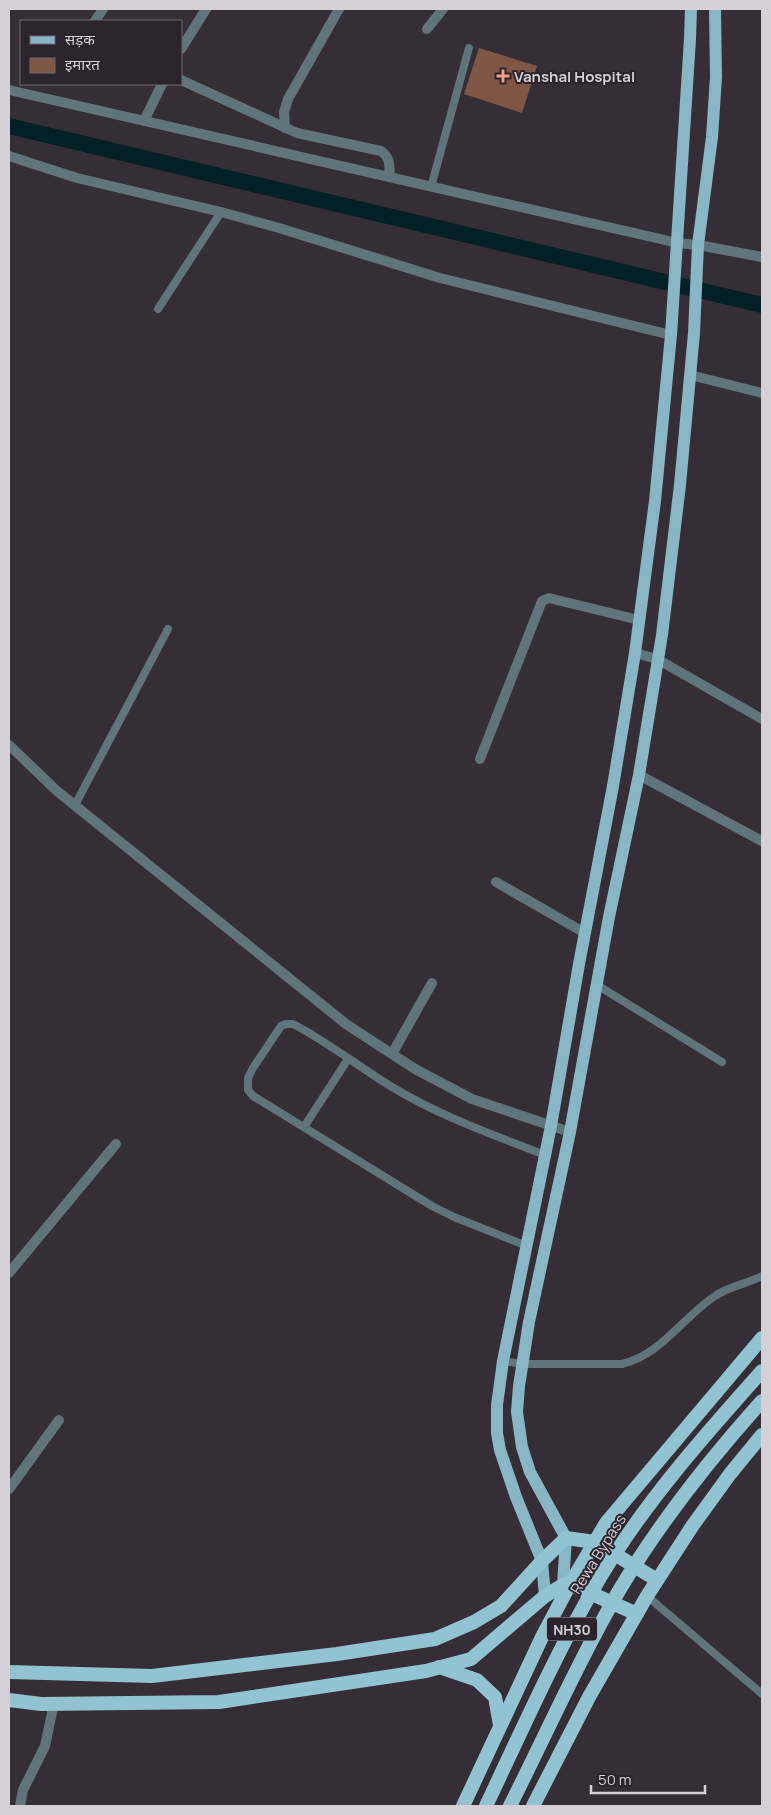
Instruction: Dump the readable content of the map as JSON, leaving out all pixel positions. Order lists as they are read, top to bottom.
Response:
{
  "streets": {
    "highway": ["Rewa Bypass", "NH30"]
  },
  "places": {
    "health": ["Vanshal Hospital"]
  },
  "legend": ["सड़क", "इमारत"],
  "scale_bar": "50 m"
}
